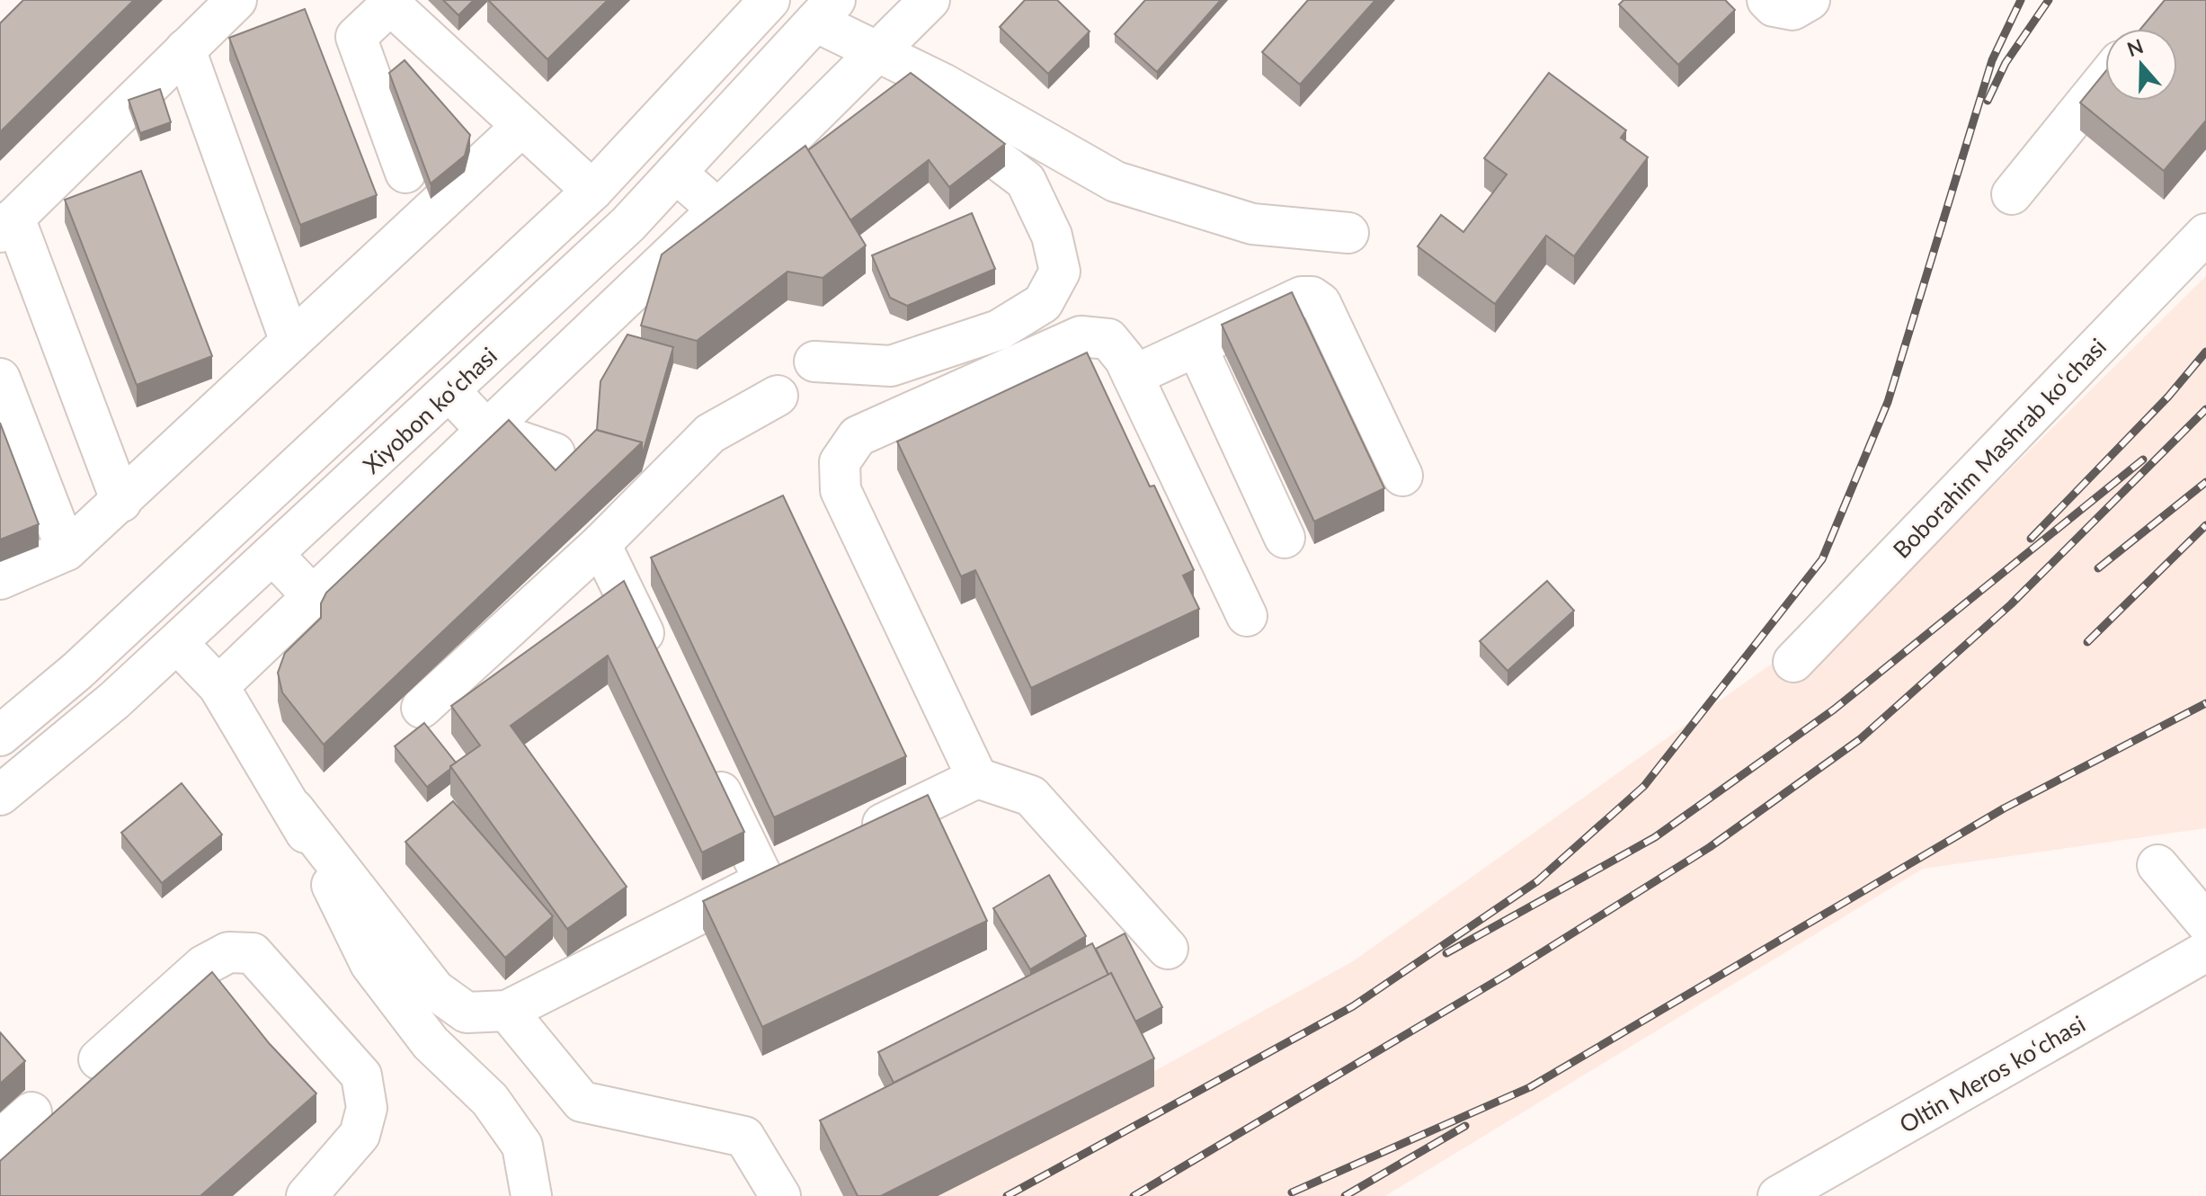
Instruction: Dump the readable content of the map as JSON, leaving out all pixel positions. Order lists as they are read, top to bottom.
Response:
{
  "streets": {
    "main road": ["Xiyobon koʻchasi", "Boborahim Mashrab koʻchasi", "Oltin Meros koʻchasi"]
  },
  "north": "top"
}
